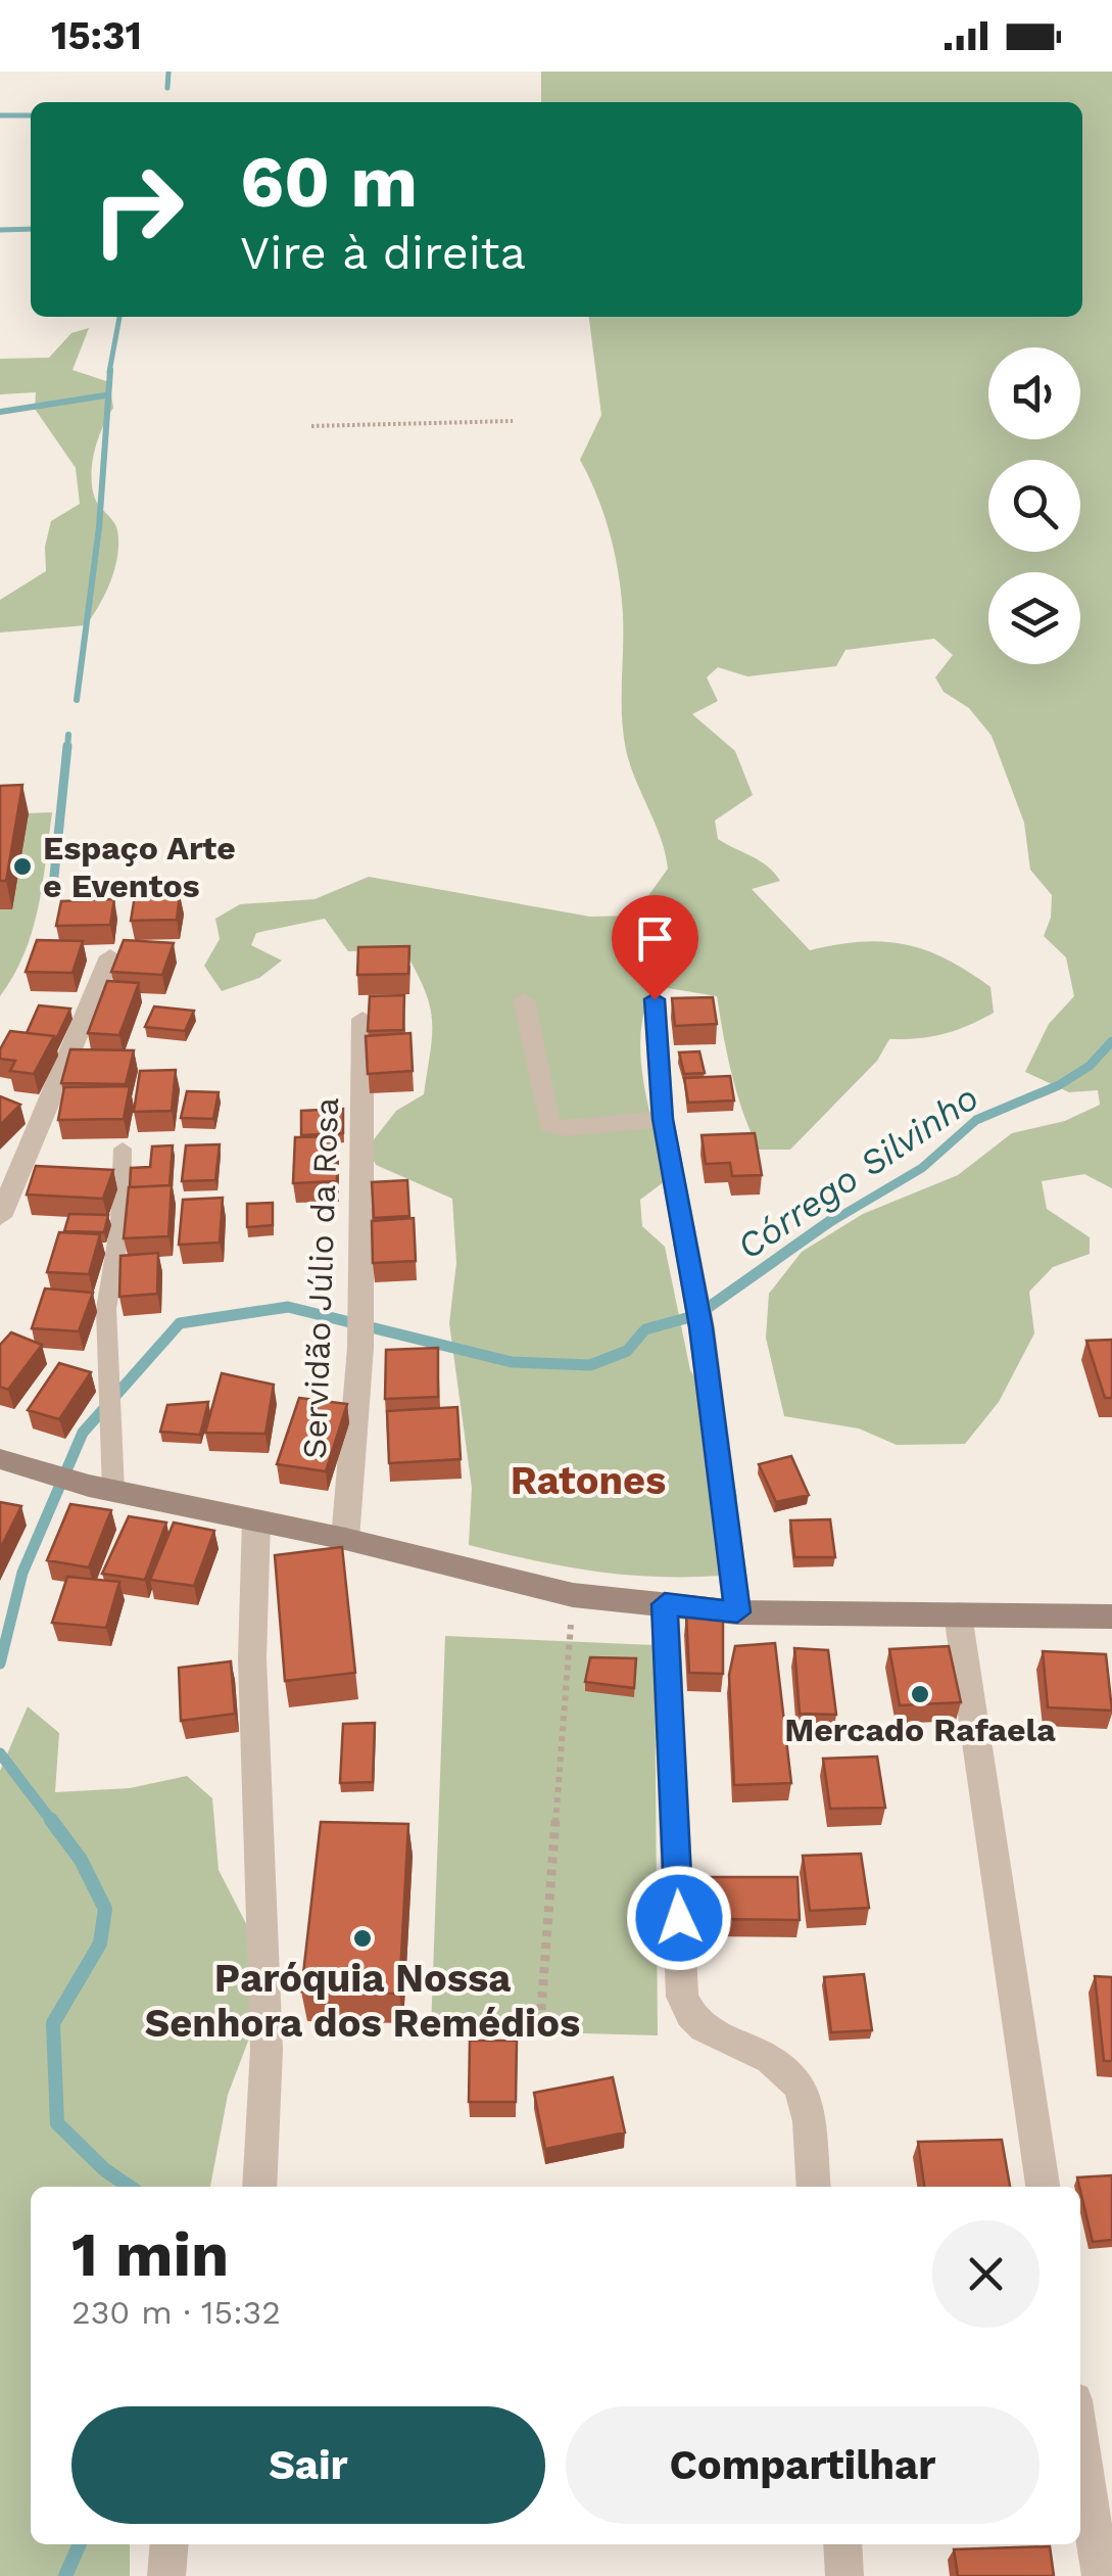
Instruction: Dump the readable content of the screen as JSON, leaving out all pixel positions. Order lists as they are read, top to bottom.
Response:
{
  "streets": {
    "street": ["Servidão Júlio da Rosa"]
  },
  "districts": ["Ratones"],
  "water": ["Córrego Silvinho"],
  "places": ["Espaço Arte e Eventos", "Mercado Rafaela", "Paróquia Nossa Senhora dos Remédios"],
  "page": {
    "status": "15:31",
    "turn": ["60 m", "Vire à direita"],
    "heading": ["1 min", "230 m · 15:32"],
    "buttons": ["Sair", "Compartilhar"]
  }
}
